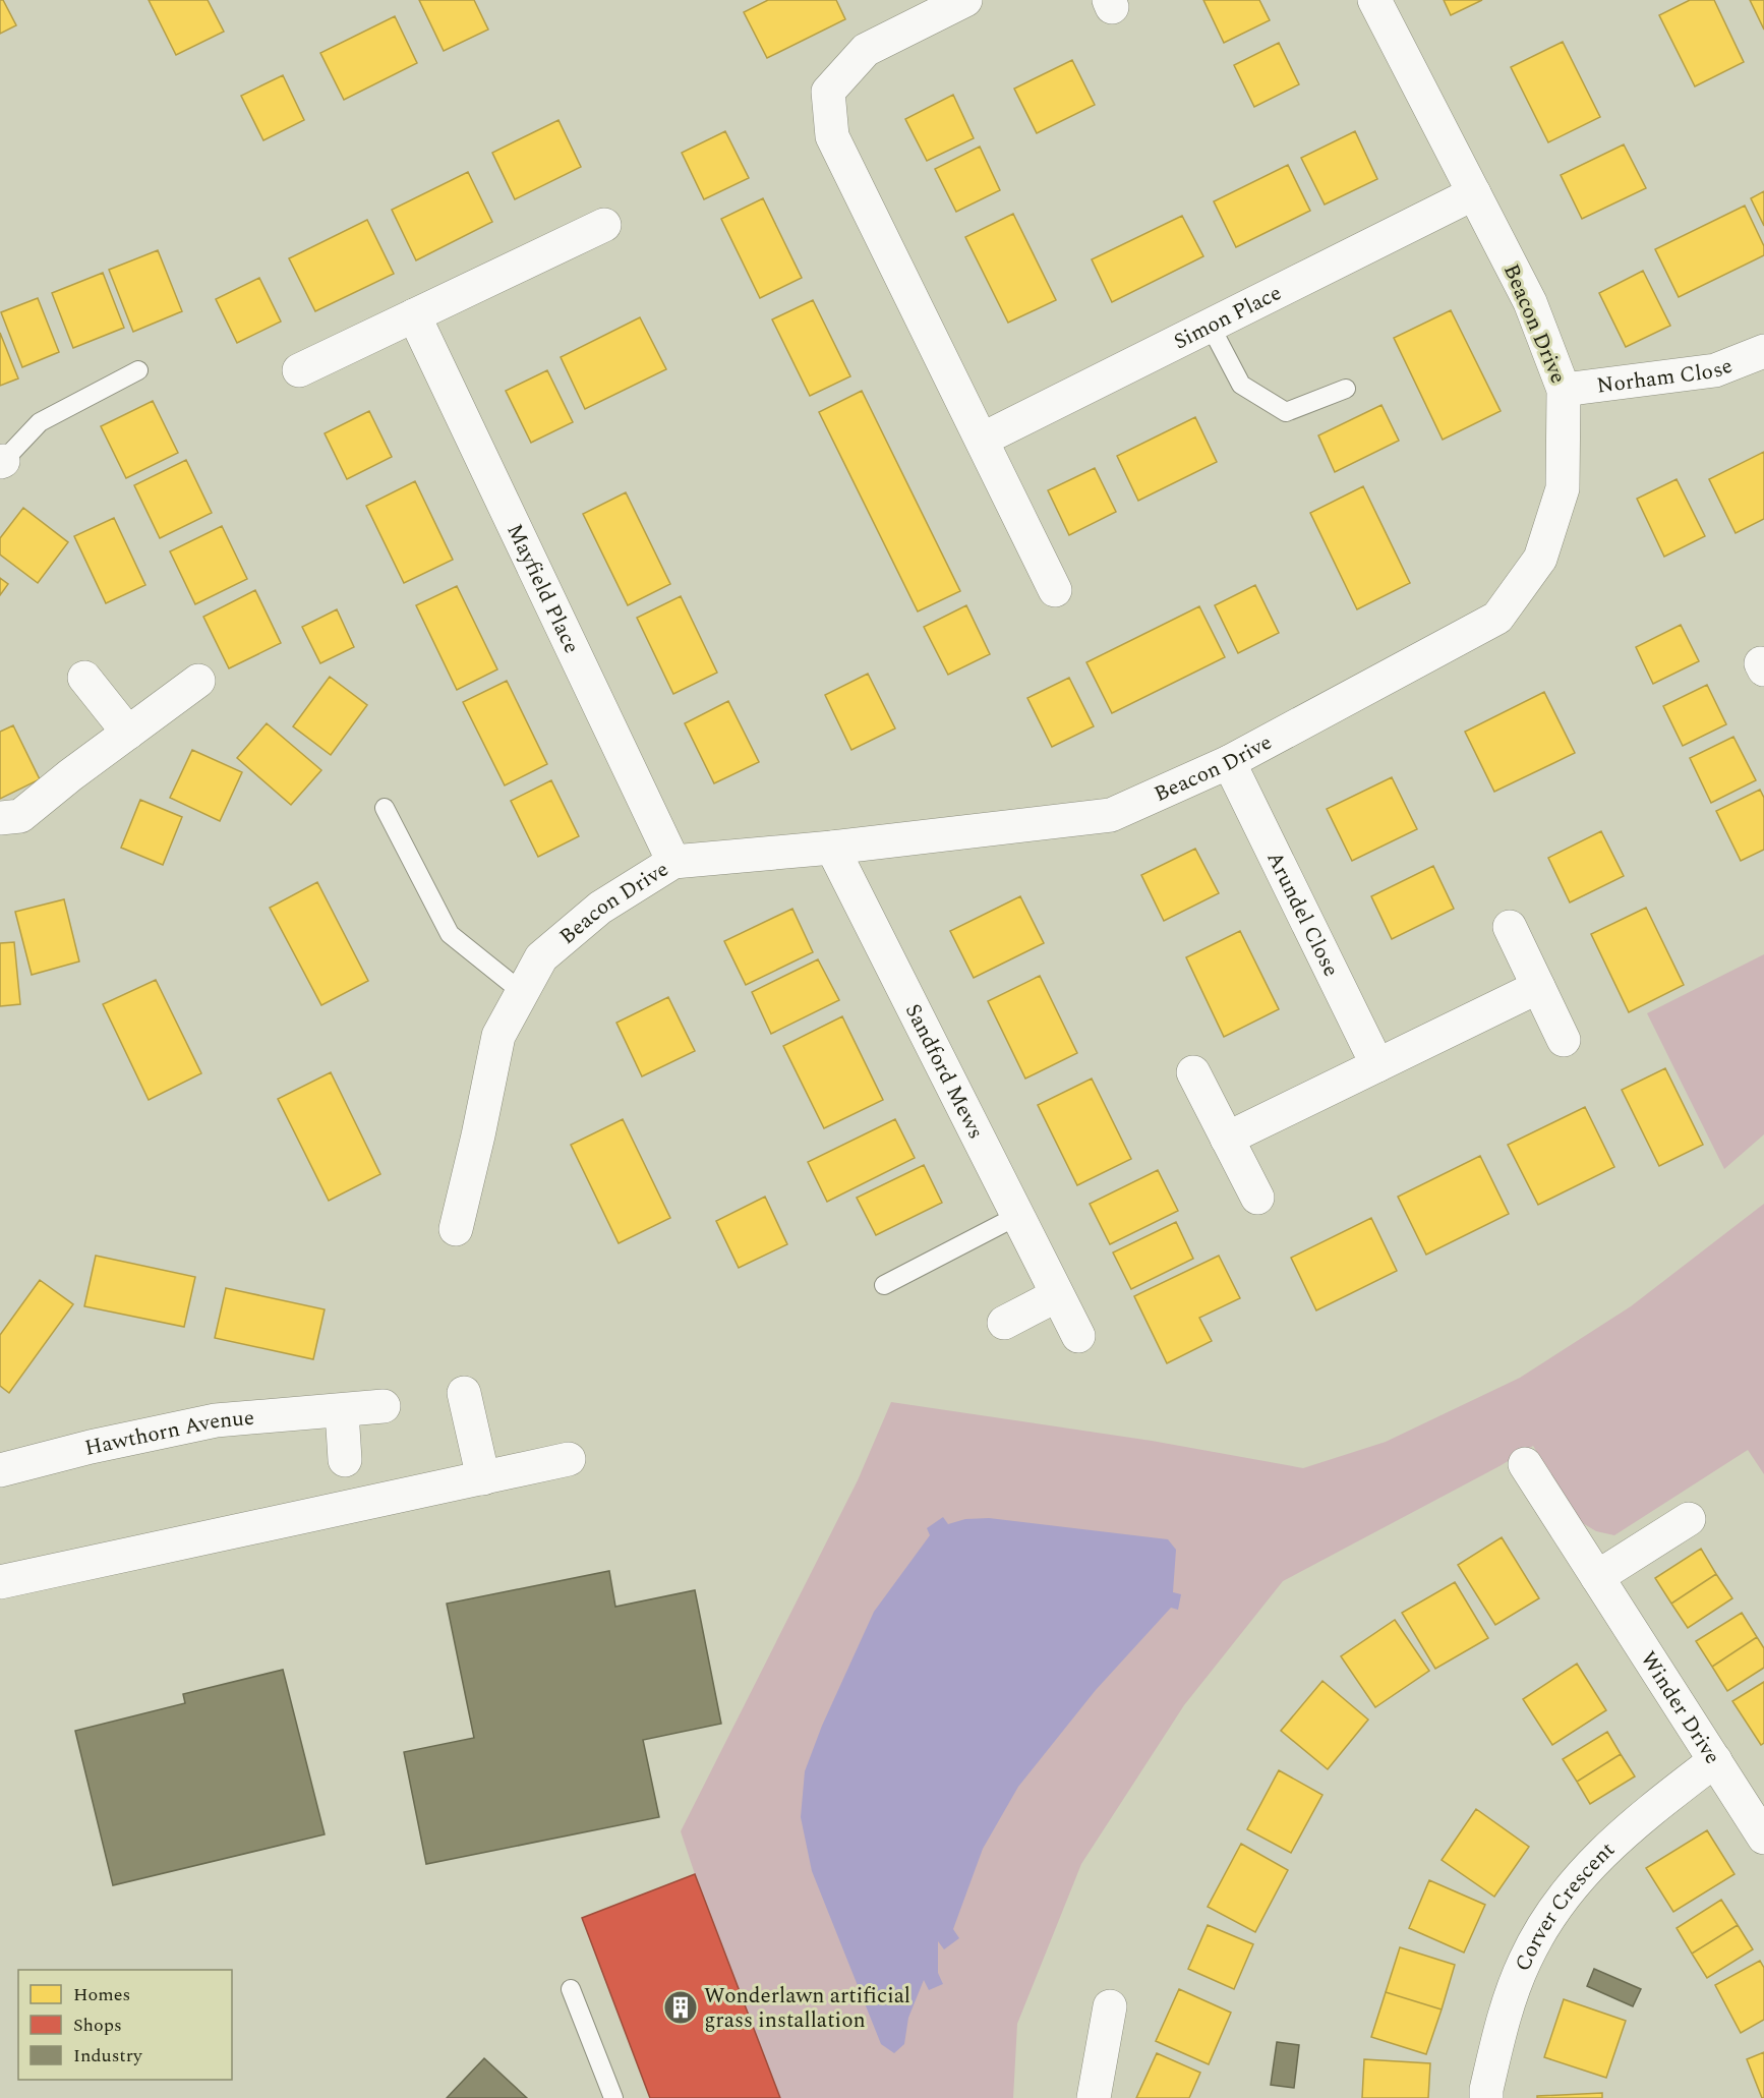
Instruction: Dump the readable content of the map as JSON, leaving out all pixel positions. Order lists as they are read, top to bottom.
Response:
{
  "streets": {
    "street": [
      "Simon Place",
      "Beacon Drive",
      "Norham Close",
      "Mayfield Place",
      "Arundel Close",
      "Sandford Mews",
      "Hawthorn Avenue",
      "Winder Drive",
      "Corver Crescent"
    ]
  },
  "crossings": [
    ["Simon Place", "Beacon Drive"],
    ["Beacon Drive", "Norham Close"],
    ["Beacon Drive", "Mayfield Place"],
    ["Beacon Drive", "Arundel Close"],
    ["Beacon Drive", "Sandford Mews"],
    ["Winder Drive", "Corver Crescent"]
  ],
  "places": {
    "building": ["Wonderlawn artificial grass installation"]
  },
  "legend": ["Homes", "Shops", "Industry"]
}
